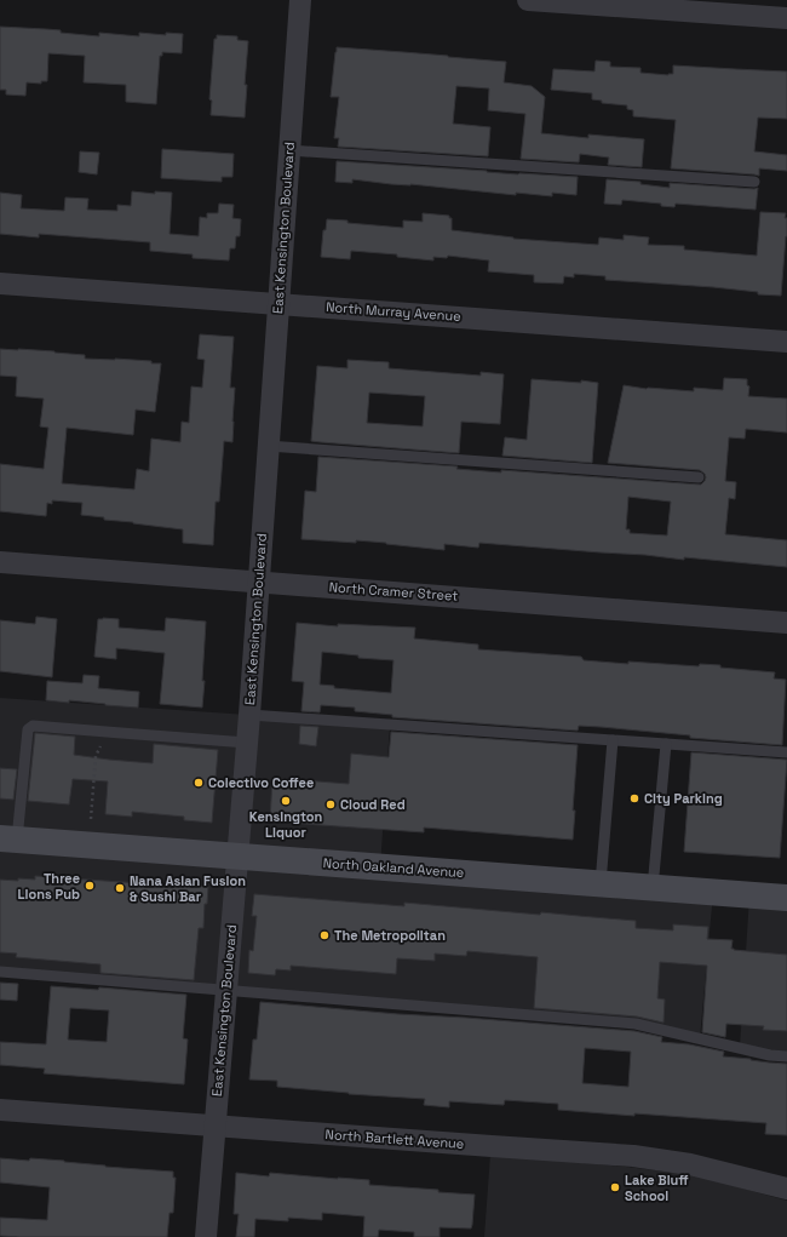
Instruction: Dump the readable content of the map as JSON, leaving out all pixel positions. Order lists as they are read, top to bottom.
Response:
{
  "streets": {
    "main road": ["North Oakland Avenue"],
    "street": [
      "East Kensington Boulevard",
      "North Murray Avenue",
      "North Cramer Street",
      "North Bartlett Avenue"
    ]
  },
  "crossings": [
    ["East Kensington Boulevard", "North Murray Avenue"],
    ["East Kensington Boulevard", "North Cramer Street"],
    ["East Kensington Boulevard", "North Oakland Avenue"],
    ["East Kensington Boulevard", "North Bartlett Avenue"]
  ],
  "places": [
    "Colectivo Coffee",
    "City Parking",
    "Kensington Liquor",
    "Cloud Red",
    "Three Lions Pub",
    "Nana Asian Fusion & Sushi Bar",
    "The Metropolitan",
    "Lake Bluff School"
  ]
}
